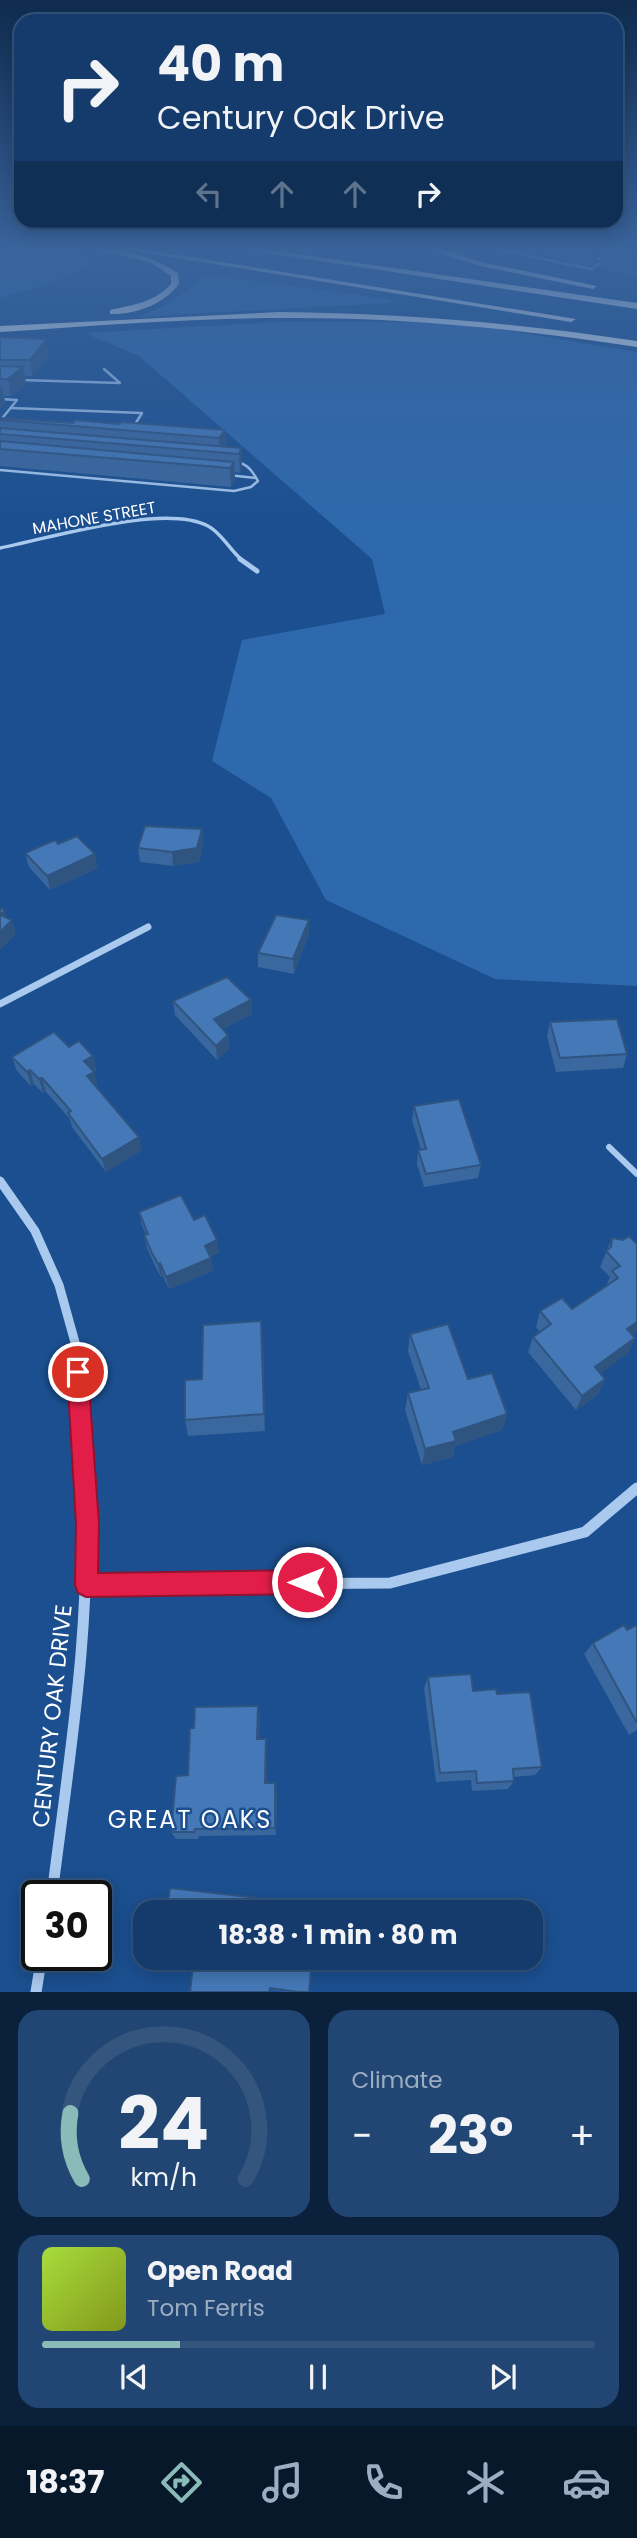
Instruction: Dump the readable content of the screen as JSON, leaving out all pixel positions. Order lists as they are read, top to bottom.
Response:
{
  "streets": {
    "street": ["MAHONE STREET", "CENTURY OAK DRIVE"]
  },
  "districts": ["GREAT OAKS"],
  "page": {
    "turn": ["40 m", "Century Oak Drive"],
    "limit": "30",
    "trip": "18:38 · 1 min · 80 m",
    "tile": "Climate",
    "heat": ["−", "23°", "+"],
    "song": ["Open Road", "Tom Ferris"],
    "tabs": "18:37",
    "gauge": ["24", "km/h"]
  }
}
